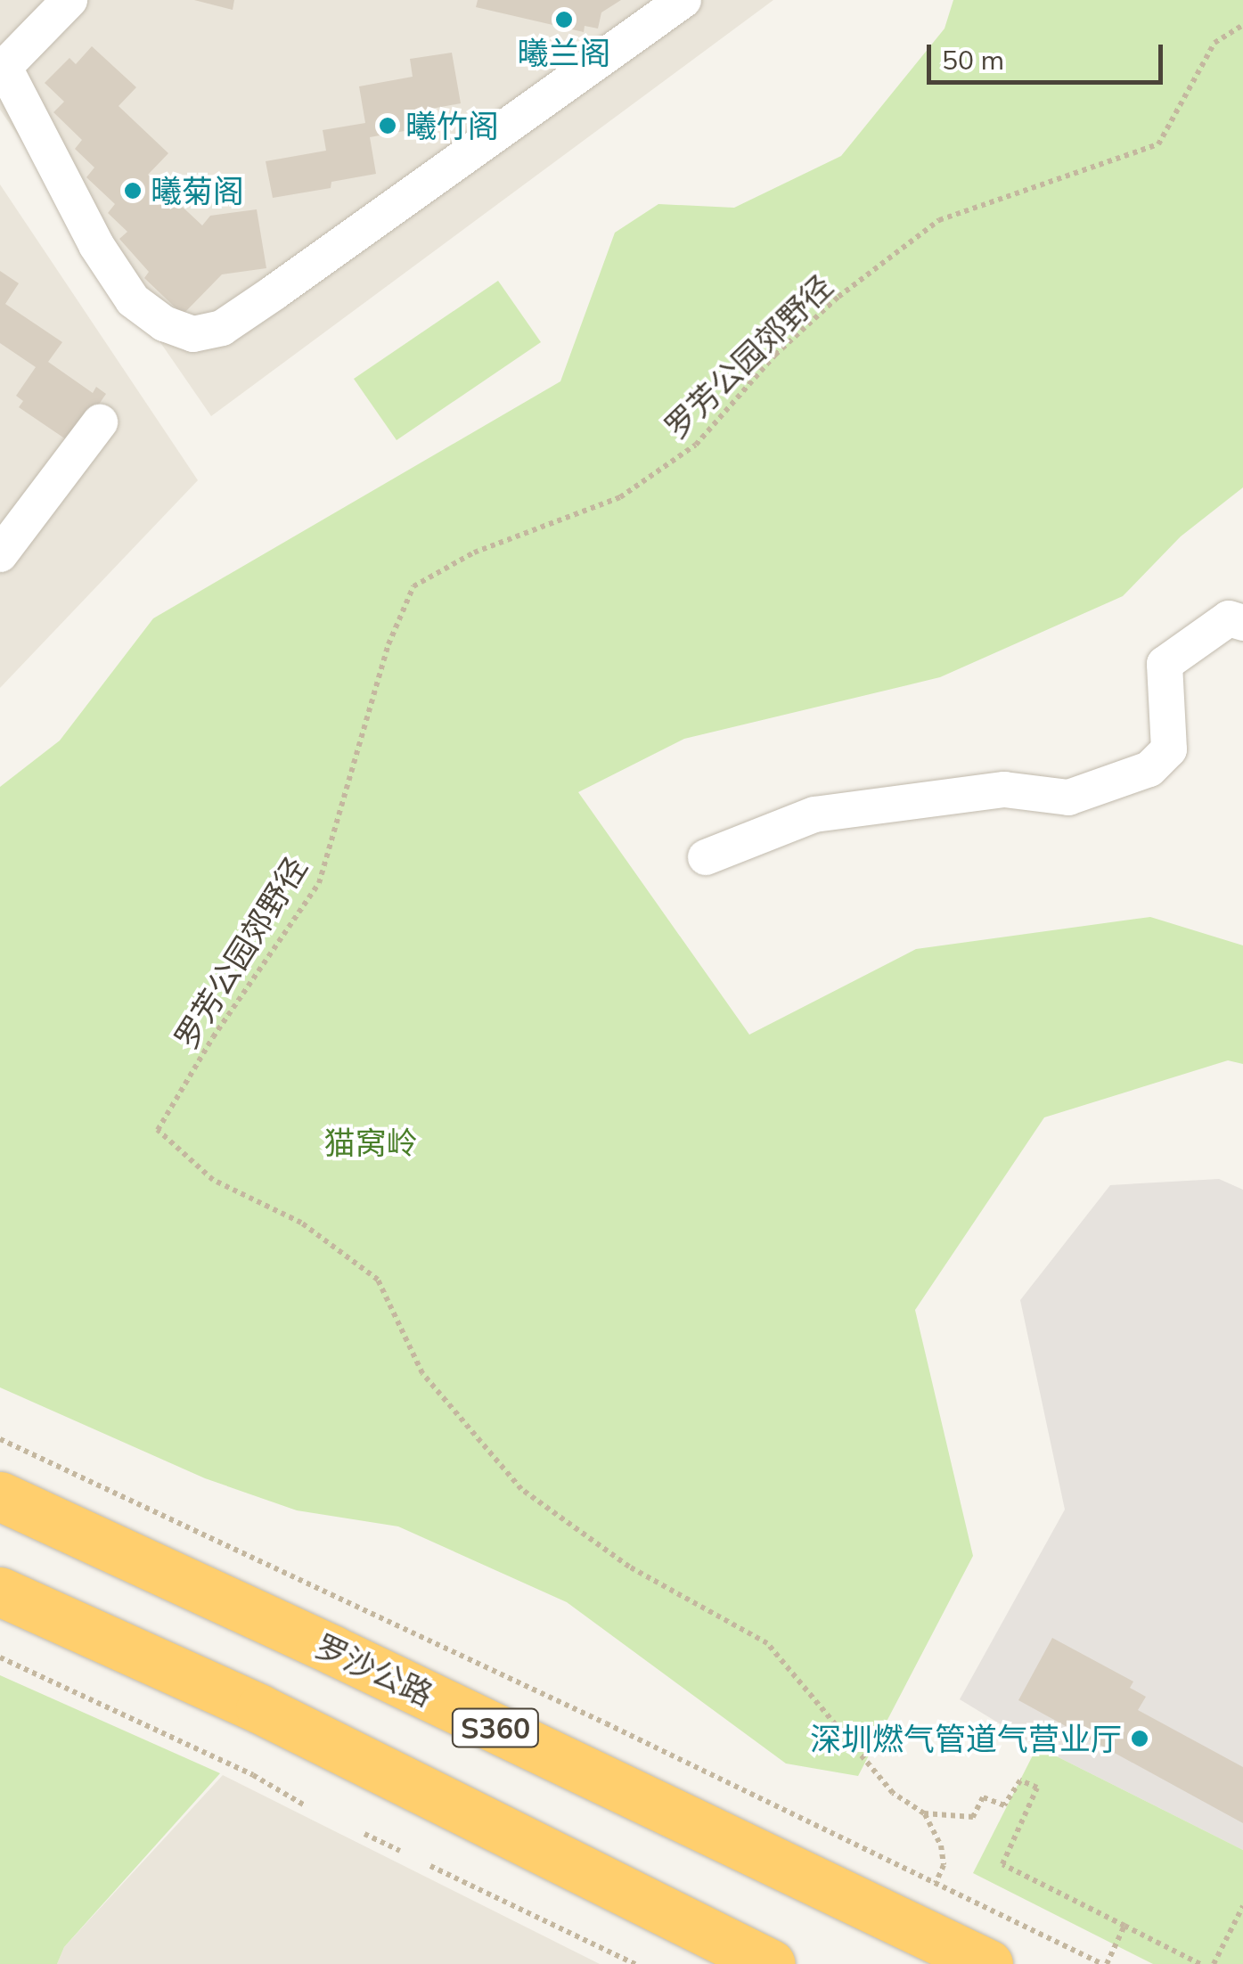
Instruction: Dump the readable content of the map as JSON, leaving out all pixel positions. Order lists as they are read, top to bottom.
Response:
{
  "streets": {
    "highway": ["罗沙公路", "S360"],
    "path": ["罗芳公园郊野径"]
  },
  "parks": ["猫窝岭"],
  "places": [
    "曦兰阁",
    "曦竹阁",
    "曦菊阁",
    "深圳燃气管道气营业厅"
  ],
  "scale_bar": "50 m"
}
